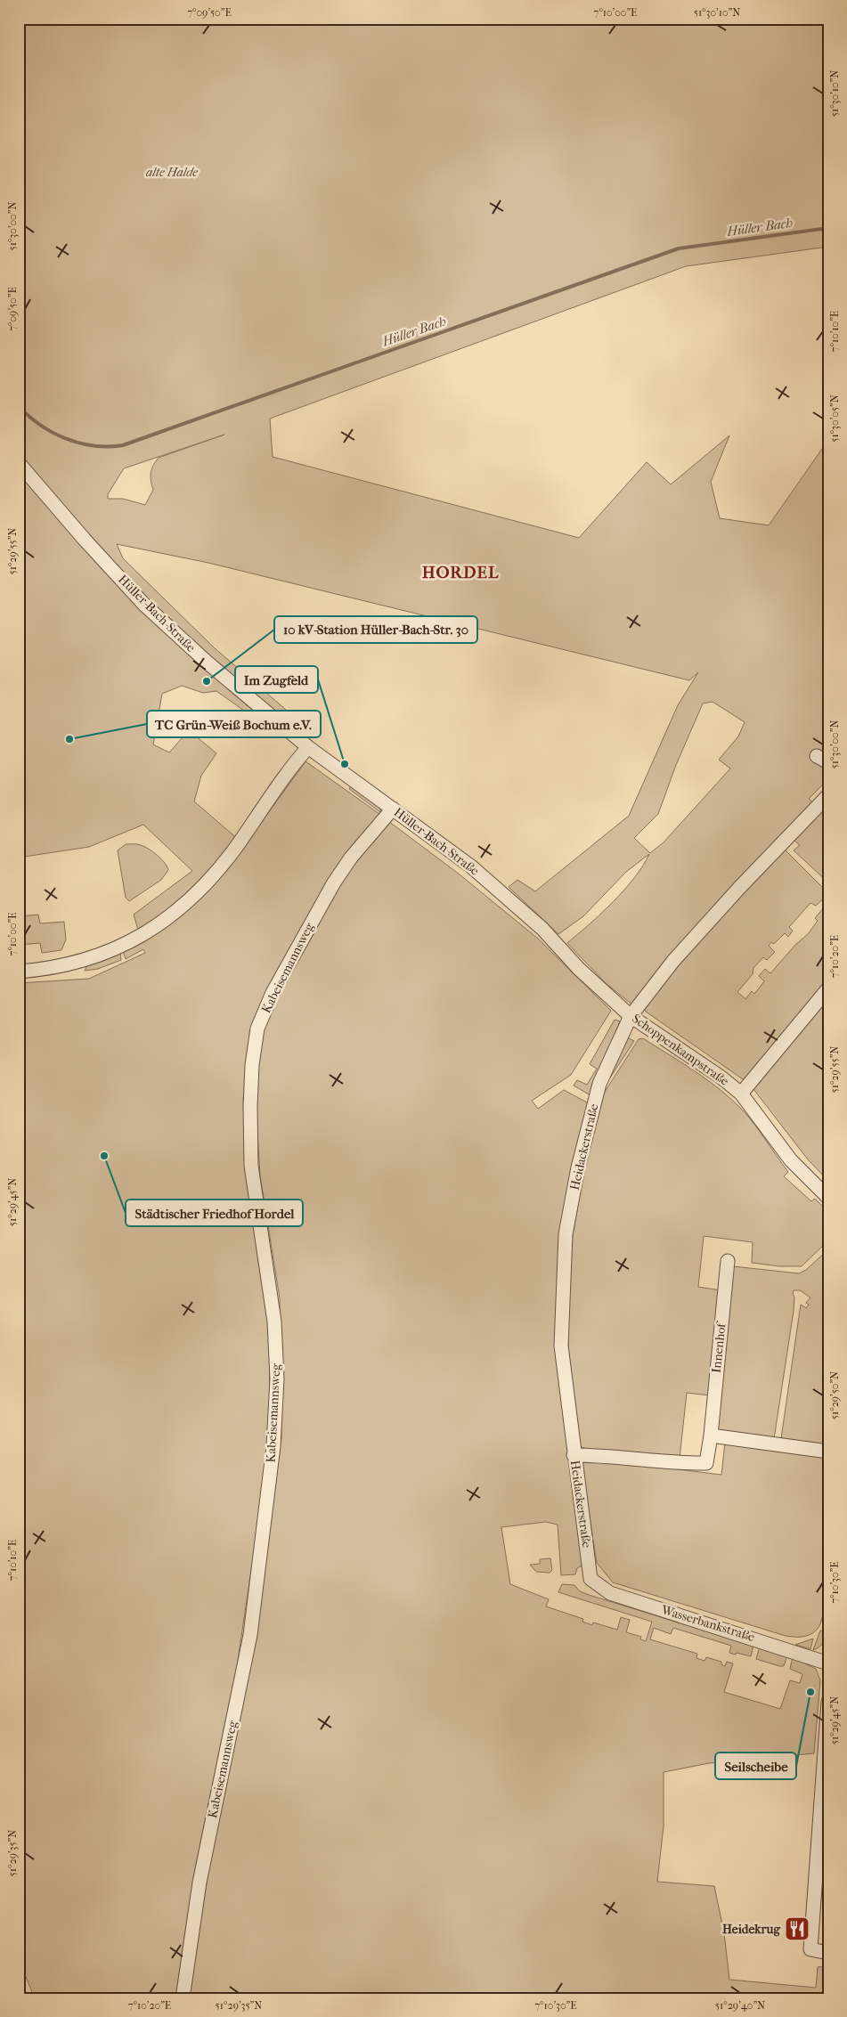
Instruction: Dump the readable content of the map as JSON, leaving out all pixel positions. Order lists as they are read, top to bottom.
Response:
{
  "streets": {
    "street": [
      "Hüller-Bach-Straße",
      "Kabeisemannsweg",
      "Schoppenkampstraße",
      "Heidackerstraße",
      "Innenhof",
      "Wasserbankstraße"
    ]
  },
  "crossings": [
    ["Hüller-Bach-Straße", "Kabeisemannsweg"],
    ["Hüller-Bach-Straße", "Schoppenkampstraße"],
    ["Schoppenkampstraße", "Heidackerstraße"],
    ["Heidackerstraße", "Innenhof"],
    ["Heidackerstraße", "Wasserbankstraße"]
  ],
  "districts": ["HORDEL"],
  "water": ["Hüller Bach"],
  "parks": ["alte Halde"],
  "places": {
    "other": [
      "10 kV-Station Hüller-Bach-Str. 30",
      "TC Grün-Weiß Bochum e.V.",
      "Im Zugfeld",
      "Städtischer Friedhof Hordel",
      "Seilscheibe"
    ],
    "restaurant": ["Heidekrug"]
  },
  "coordinates": [
    "7°09'50\"E",
    "7°10'00\"E",
    "51°30'10\"N",
    "51°30'00\"N",
    "7°10'10\"E",
    "51°30'05\"N",
    "51°29'55\"N",
    "7°10'20\"E",
    "51°29'45\"N",
    "51°29'50\"N",
    "7°10'30\"E",
    "51°29'35\"N",
    "51°29'40\"N"
  ]
}
